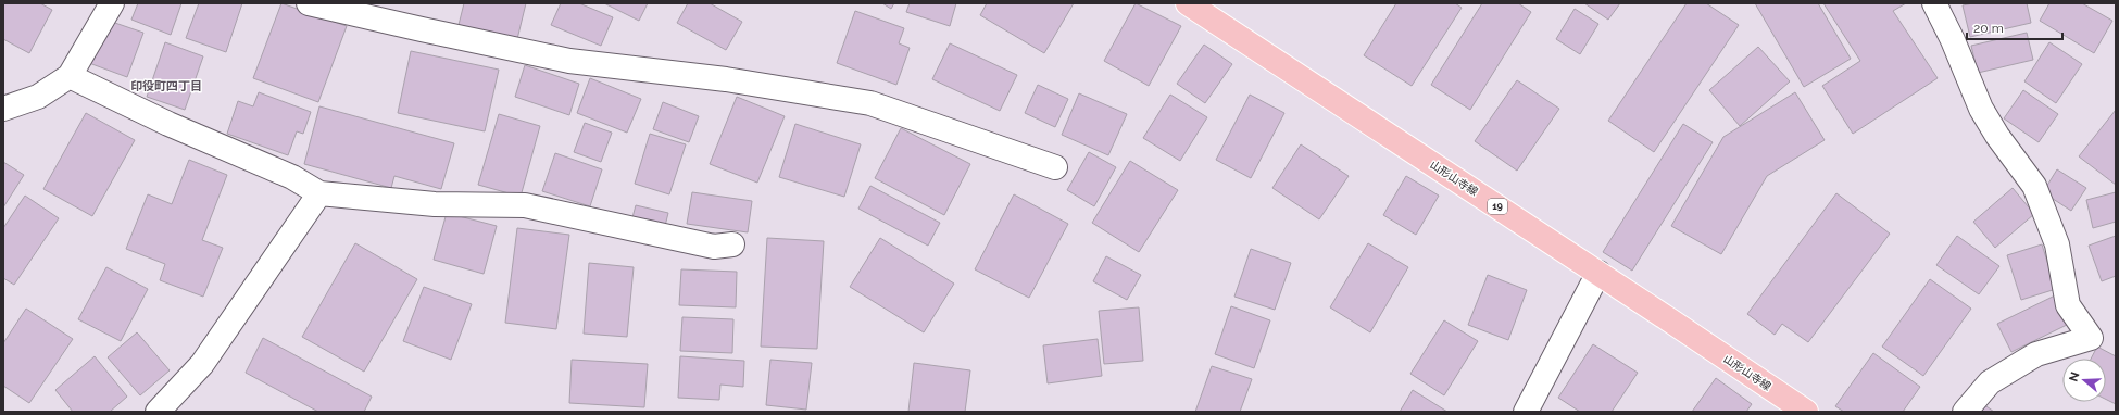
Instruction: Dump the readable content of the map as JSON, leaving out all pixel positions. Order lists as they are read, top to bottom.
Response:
{
  "streets": {
    "main road": ["山形山寺線", "19"]
  },
  "districts": ["印役町四丁目"],
  "scale_bar": "20 m",
  "north": "left"
}
